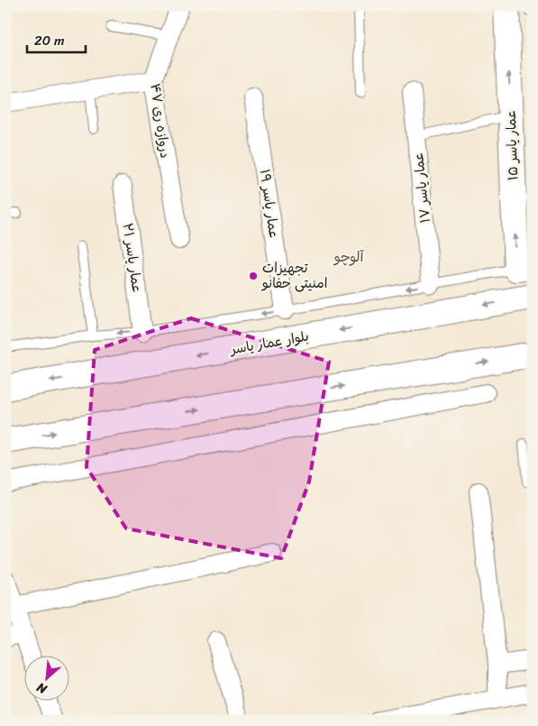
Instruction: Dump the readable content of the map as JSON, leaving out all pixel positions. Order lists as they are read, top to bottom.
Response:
{
  "streets": {
    "main road": ["عمار یاسر ۱۵", "بلوار عمار یاسر"],
    "street": [
      "دروازه ری ۴۷",
      "عمار یاسر ۱۷",
      "عمار یاسر ۱۹",
      "عمار یاسر ۲۱"
    ]
  },
  "one_way": ["عمار یاسر ۱۵"],
  "districts": ["آلوچو"],
  "places": ["تجهیزات امنیتی حفانو"],
  "scale_bar": "20 m",
  "north": "bottom left"
}
